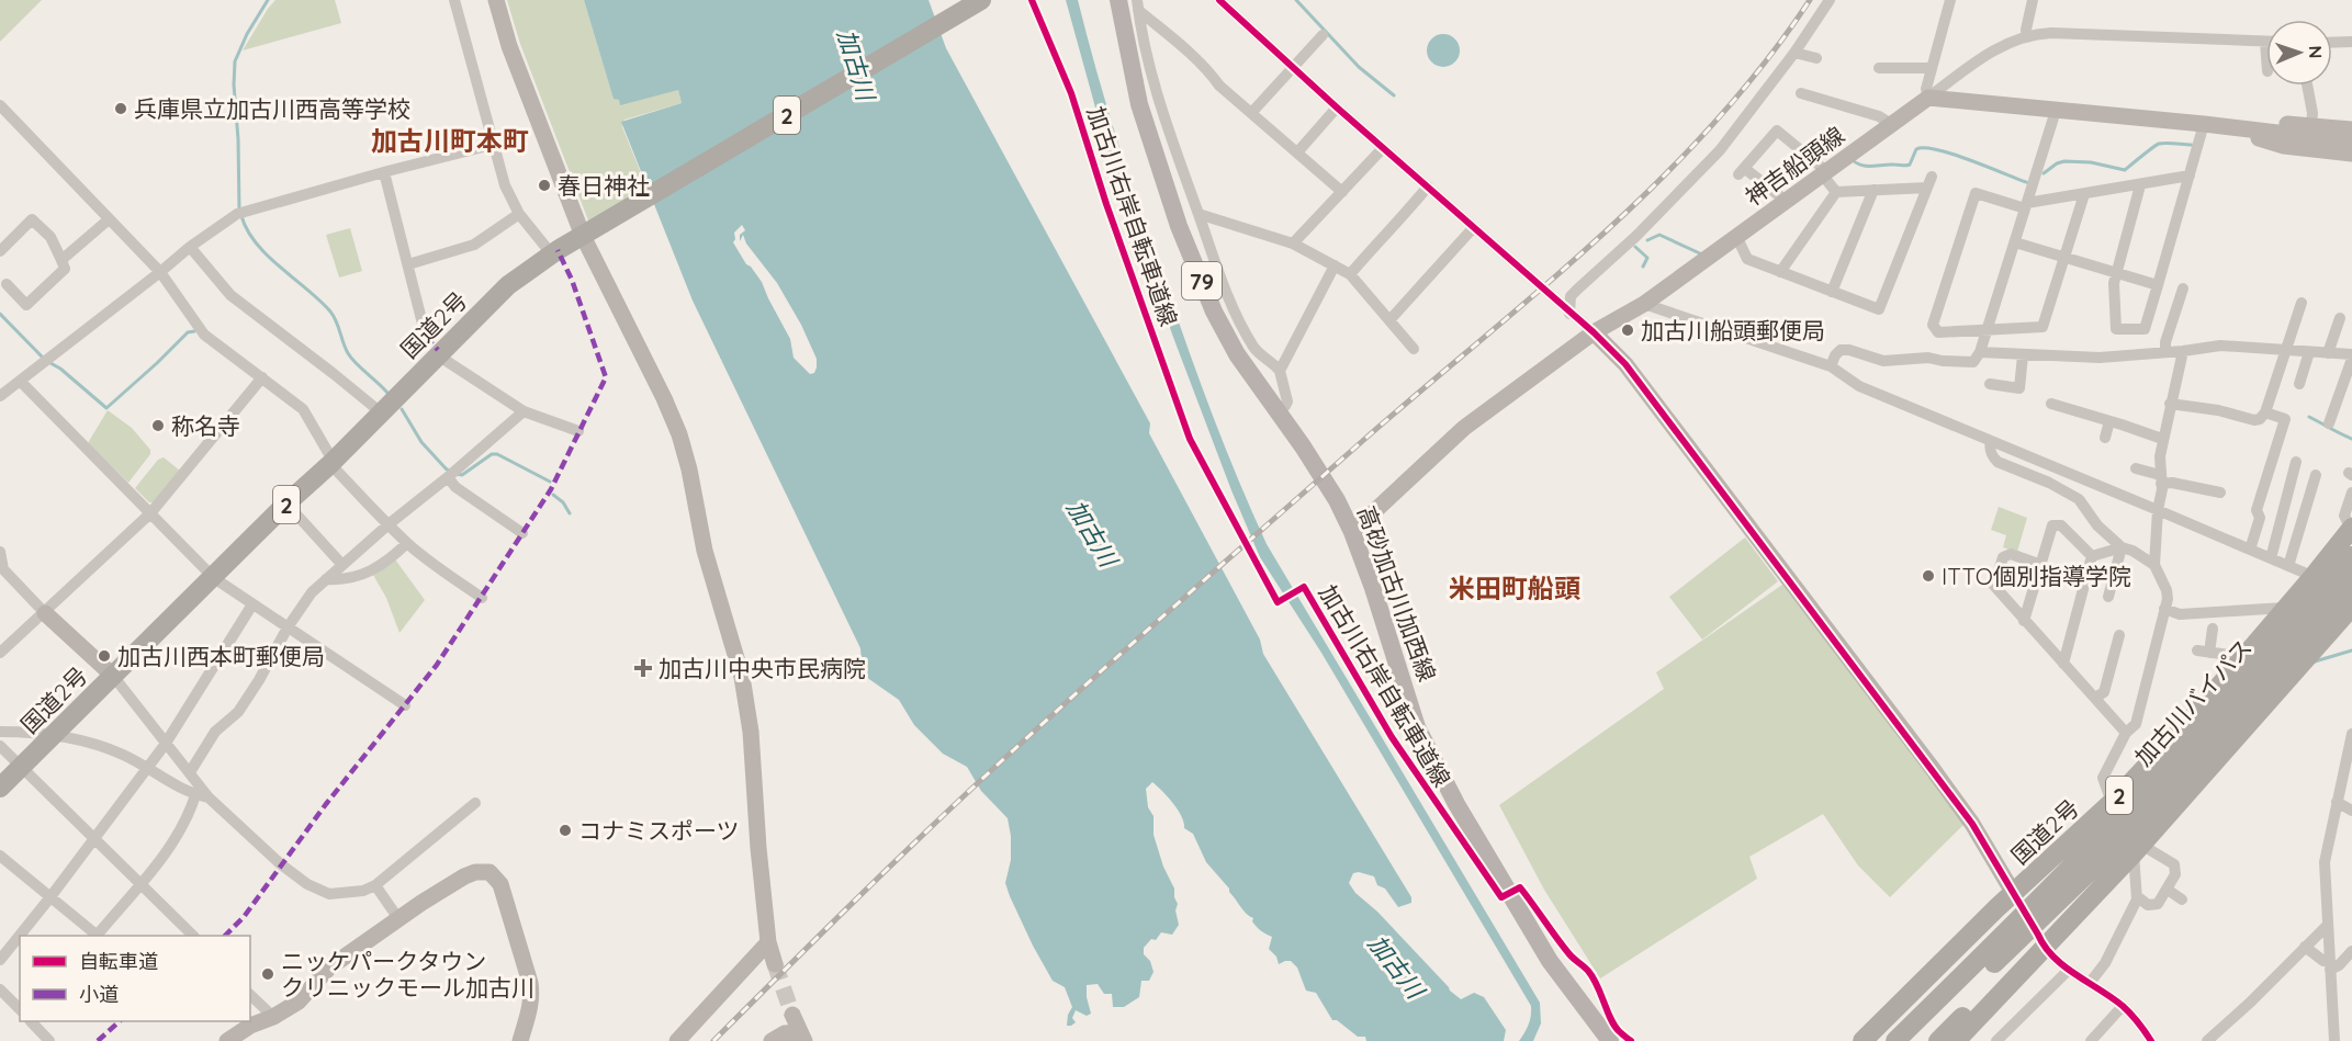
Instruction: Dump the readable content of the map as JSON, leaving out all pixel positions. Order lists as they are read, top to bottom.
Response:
{
  "streets": {
    "highway": ["2", "国道2号", "加古川バイパス"],
    "main road": ["79", "高砂加古川加西線"],
    "street": ["神吉船頭線"],
    "cycle path": ["加古川右岸自転車道線"]
  },
  "crossings": [
    ["神吉船頭線", "高砂加古川加西線"]
  ],
  "districts": ["加古川町本町", "米田町船頭"],
  "water": ["加古川"],
  "places": {
    "other": [
      "兵庫県立加古川西高等学校",
      "春日神社",
      "加古川船頭郵便局",
      "称名寺",
      "ITTO個別指導学院",
      "加古川西本町郵便局",
      "コナミスポーツ",
      "ニッケパークタウン クリニックモール加古川"
    ],
    "health": ["加古川中央市民病院"]
  },
  "legend": ["自転車道", "小道"],
  "north": "right"
}
